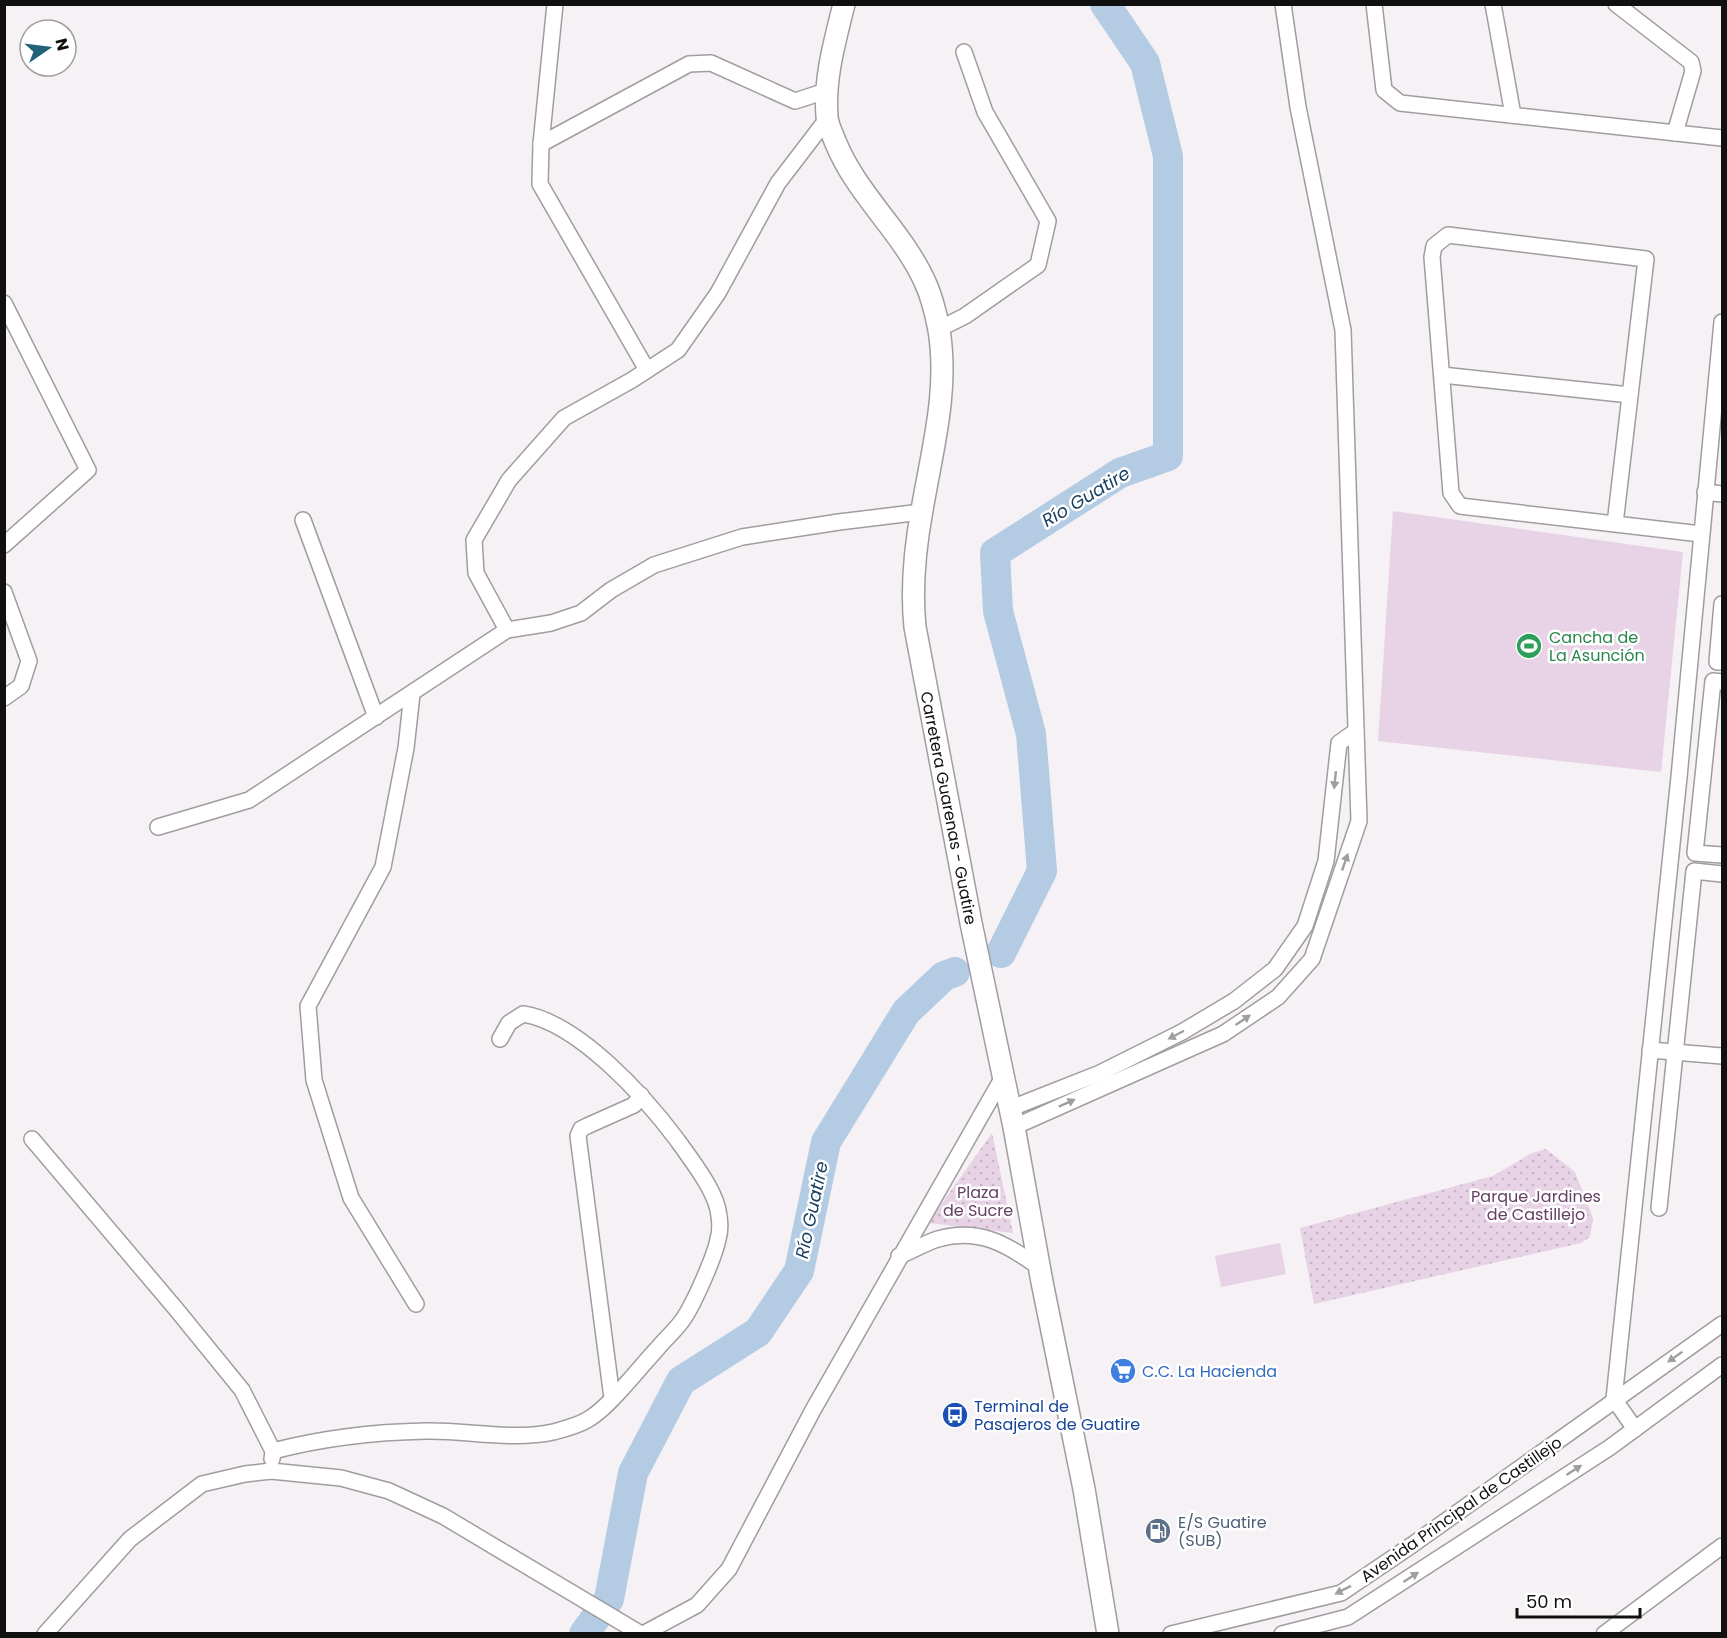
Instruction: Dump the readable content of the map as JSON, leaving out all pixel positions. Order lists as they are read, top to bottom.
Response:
{
  "streets": {
    "main road": ["Carretera Guarenas - Guatire"],
    "street": ["Avenida Principal de Castillejo"]
  },
  "water": ["Río Guatire"],
  "parks": ["Plaza de Sucre", "Parque Jardines de Castillejo"],
  "places": {
    "sports": ["Cancha de La Asunción"],
    "supermarket": ["C.C. La Hacienda"],
    "bus stop": ["Terminal de Pasajeros de Guatire"],
    "fuel station": ["E/S Guatire (SUB)"]
  },
  "scale_bar": "50 m",
  "north": "right"
}
